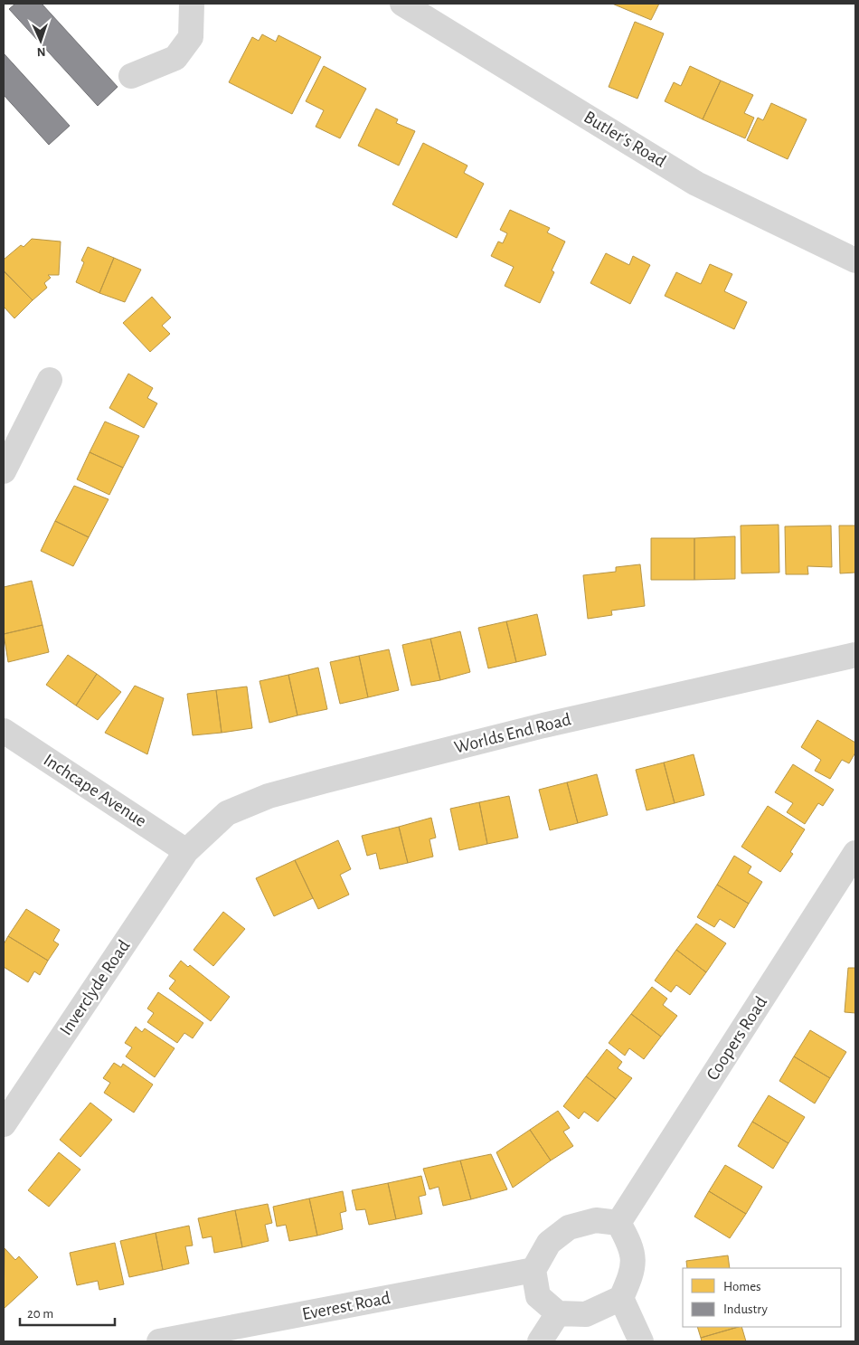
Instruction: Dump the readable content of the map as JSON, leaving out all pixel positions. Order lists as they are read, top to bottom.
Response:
{
  "streets": {
    "street": [
      "Butler's Road",
      "Worlds End Road",
      "Inchcape Avenue",
      "Inverclyde Road",
      "Coopers Road",
      "Everest Road"
    ]
  },
  "crossings": [
    ["Worlds End Road", "Inchcape Avenue"],
    ["Worlds End Road", "Inverclyde Road"],
    ["Inchcape Avenue", "Inverclyde Road"],
    ["Coopers Road", "Everest Road"]
  ],
  "legend": ["Homes", "Industry"],
  "scale_bar": "20 m",
  "north": "bottom"
}
